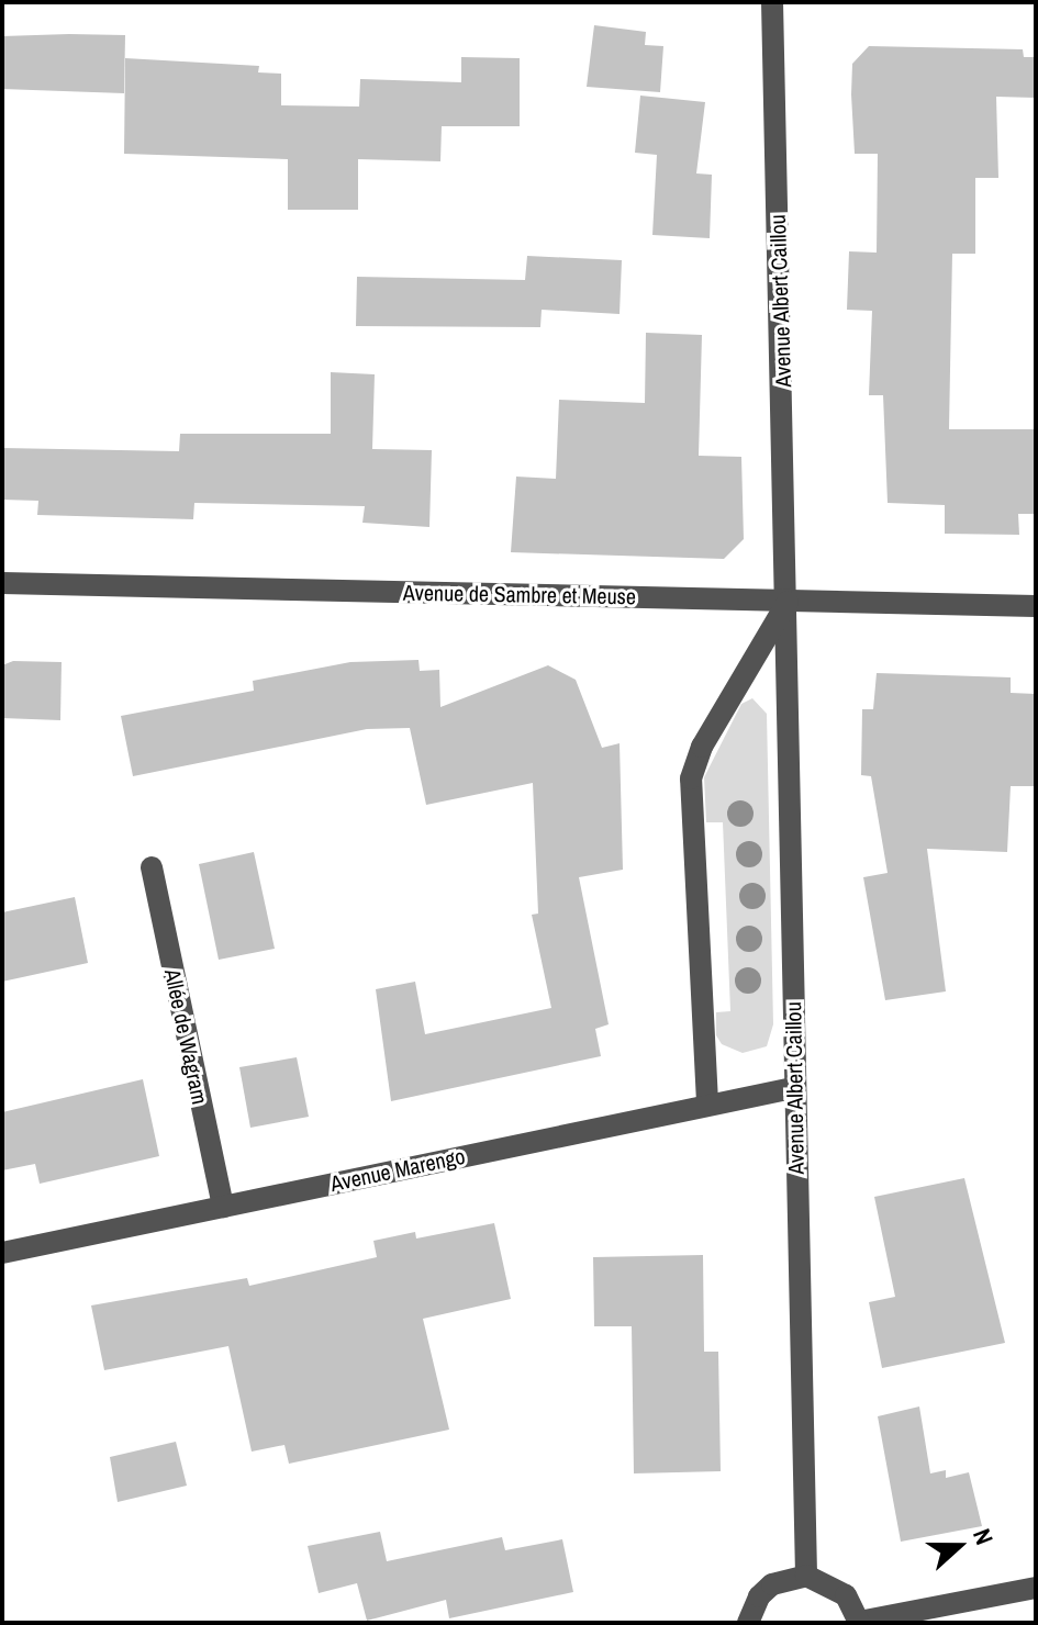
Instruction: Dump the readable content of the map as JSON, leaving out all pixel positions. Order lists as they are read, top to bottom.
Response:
{
  "streets": {
    "street": [
      "Avenue Albert Caillou",
      "Avenue de Sambre et Meuse",
      "Allée de Wagram",
      "Avenue Marengo"
    ]
  },
  "crossings": [
    ["Avenue Albert Caillou", "Avenue de Sambre et Meuse"],
    ["Avenue Albert Caillou", "Avenue Marengo"],
    ["Allée de Wagram", "Avenue Marengo"]
  ],
  "north": "right"
}
